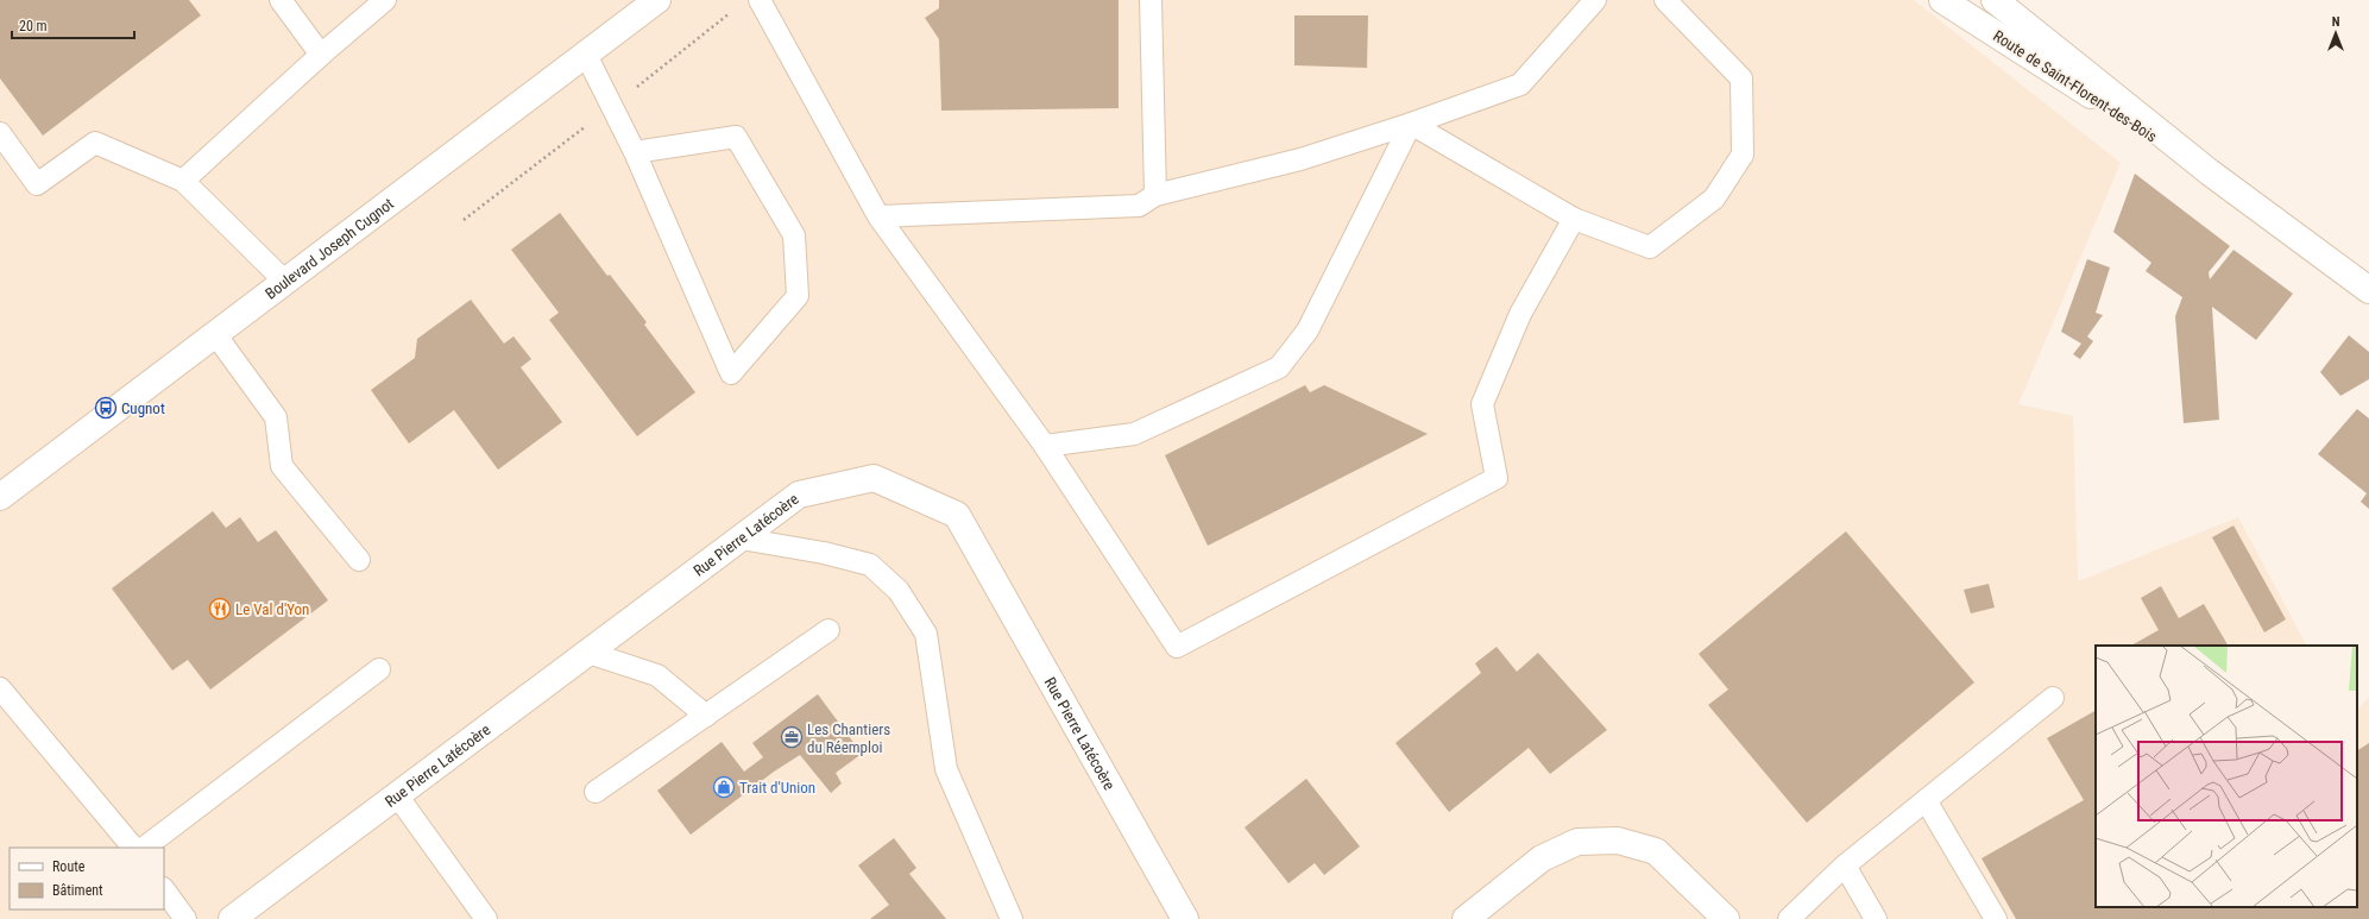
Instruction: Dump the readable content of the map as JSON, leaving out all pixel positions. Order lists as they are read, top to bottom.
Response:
{
  "streets": {
    "street": ["Route de Saint-Florent-des-Bois", "Boulevard Joseph Cugnot", "Rue Pierre Latécoère"]
  },
  "places": {
    "bus stop": ["Cugnot"],
    "restaurant": ["Le Val d'Yon"],
    "office": ["Les Chantiers du Réemploi"],
    "shop": ["Trait d'Union"]
  },
  "legend": ["Route", "Bâtiment"],
  "scale_bar": "20 m",
  "north": "top"
}
